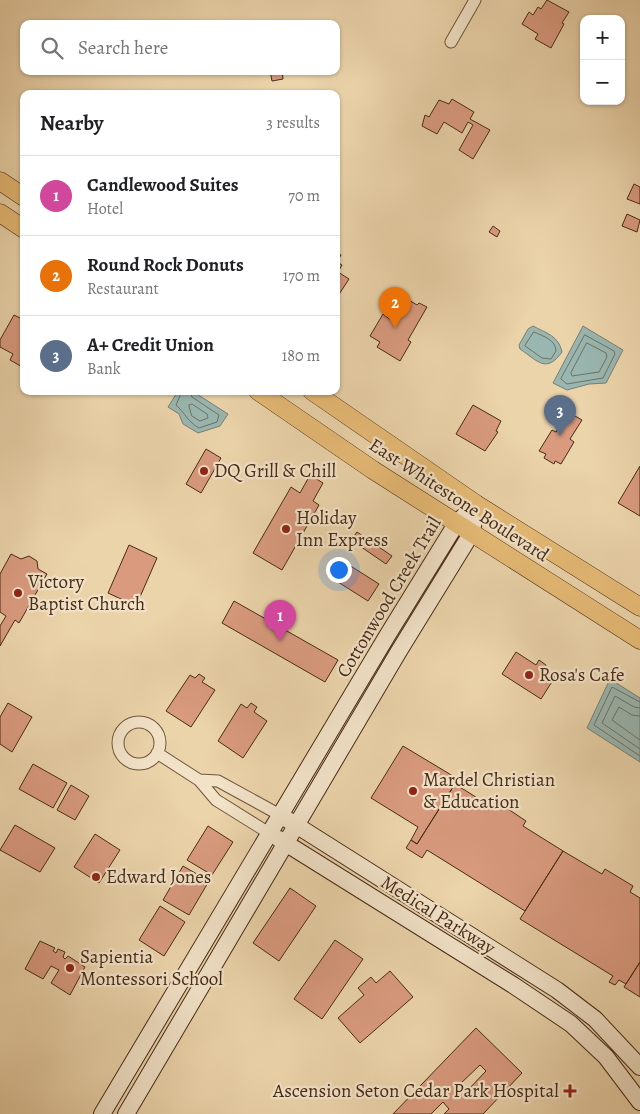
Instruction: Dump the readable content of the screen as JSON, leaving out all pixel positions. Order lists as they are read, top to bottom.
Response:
{
  "streets": {
    "main road": ["East Whitestone Boulevard"],
    "street": ["Cottonwood Creek Trail", "Medical Parkway"]
  },
  "crossings": [
    ["East Whitestone Boulevard", "Cottonwood Creek Trail"],
    ["Cottonwood Creek Trail", "Medical Parkway"]
  ],
  "places": {
    "other": [
      "DQ Grill & Chill",
      "Holiday Inn Express",
      "Victory Baptist Church",
      "Rosa's Cafe",
      "Mardel Christian & Education",
      "Edward Jones",
      "Sapientia Montessori School"
    ],
    "health": ["Ascension Seton Cedar Park Hospital"]
  },
  "page": {
    "map_buttons": ["+", "−"],
    "search": "Search here",
    "heading": ["Nearby", "3 results"],
    "list": [
      {
        "mark": "1",
        "name": "Candlewood Suites",
        "note": "Hotel",
        "value": "70 m"
      },
      {
        "mark": "2",
        "name": "Round Rock Donuts",
        "note": "Restaurant",
        "value": "170 m"
      },
      {
        "mark": "3",
        "name": "A+ Credit Union",
        "note": "Bank",
        "value": "180 m"
      }
    ],
    "pins": ["2", "3", "1"]
  }
}
